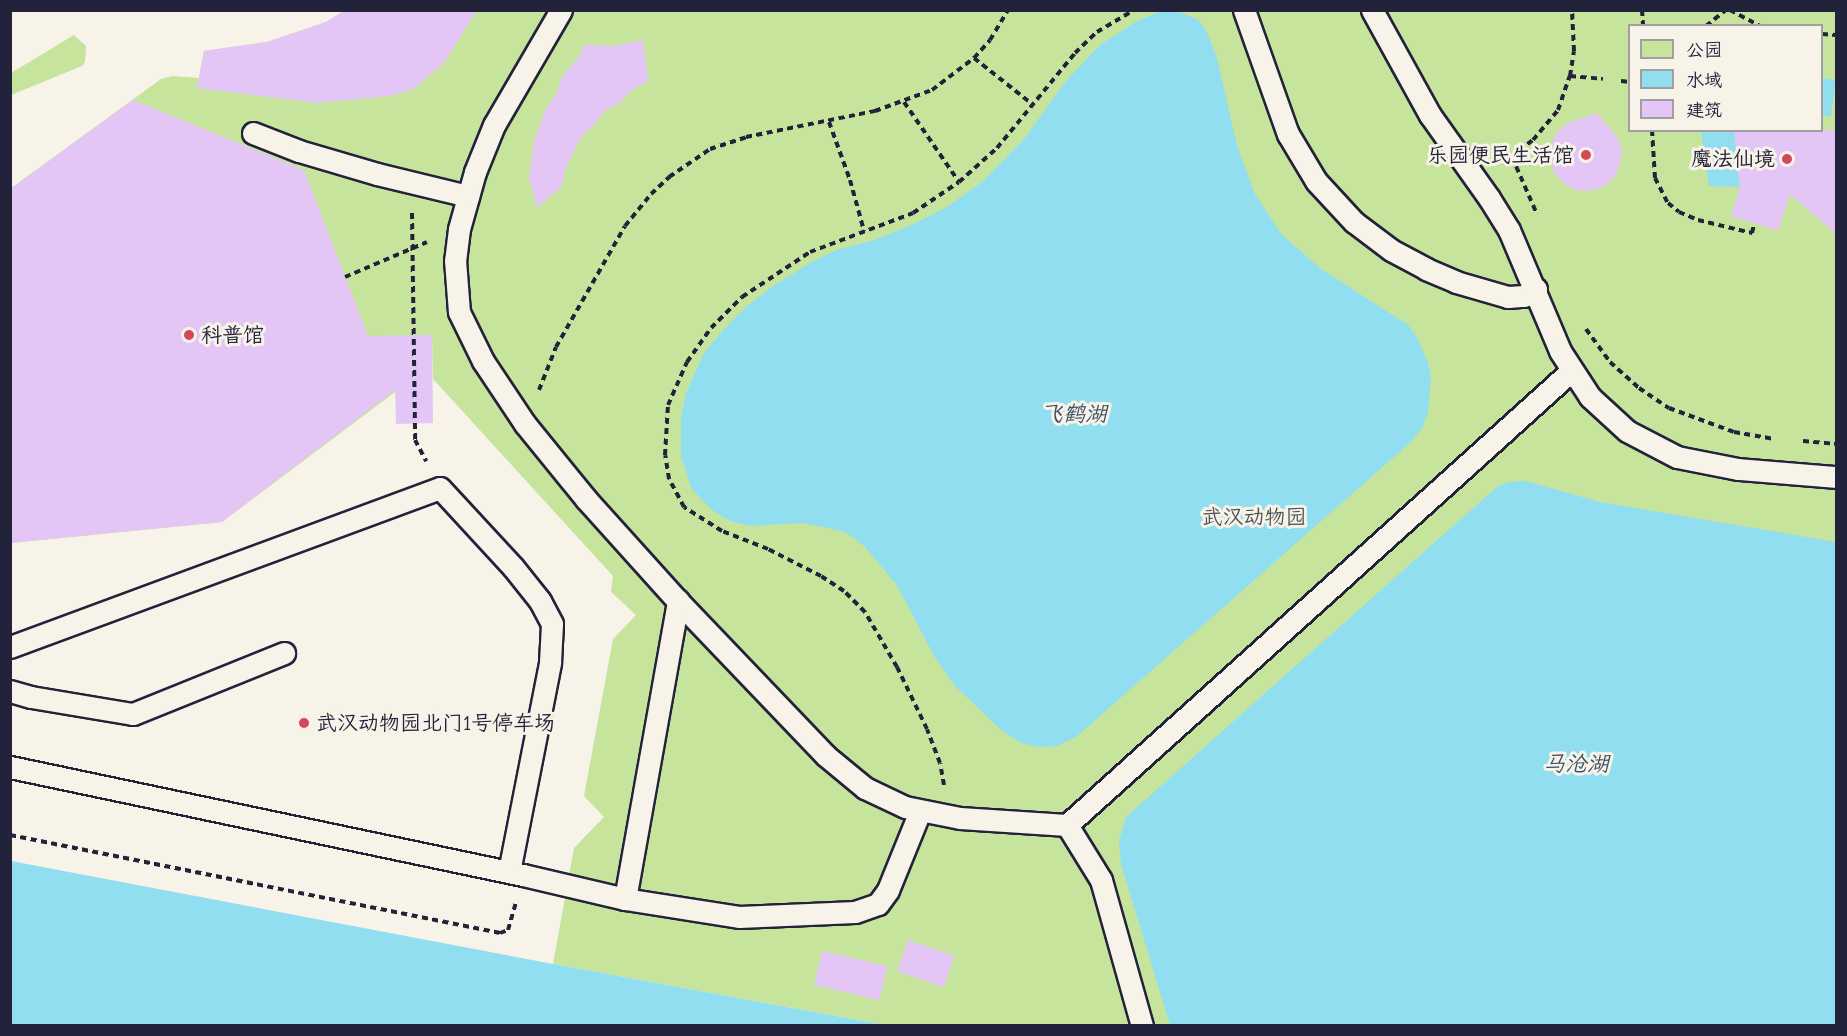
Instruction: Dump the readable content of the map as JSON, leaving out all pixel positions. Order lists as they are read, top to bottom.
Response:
{
  "water": ["飞鹤湖", "马沧湖"],
  "parks": ["武汉动物园"],
  "places": [
    "乐园便民生活馆",
    "魔法仙境",
    "科普馆",
    "武汉动物园北门1号停车场"
  ],
  "legend": ["公园", "水域", "建筑"]
}
